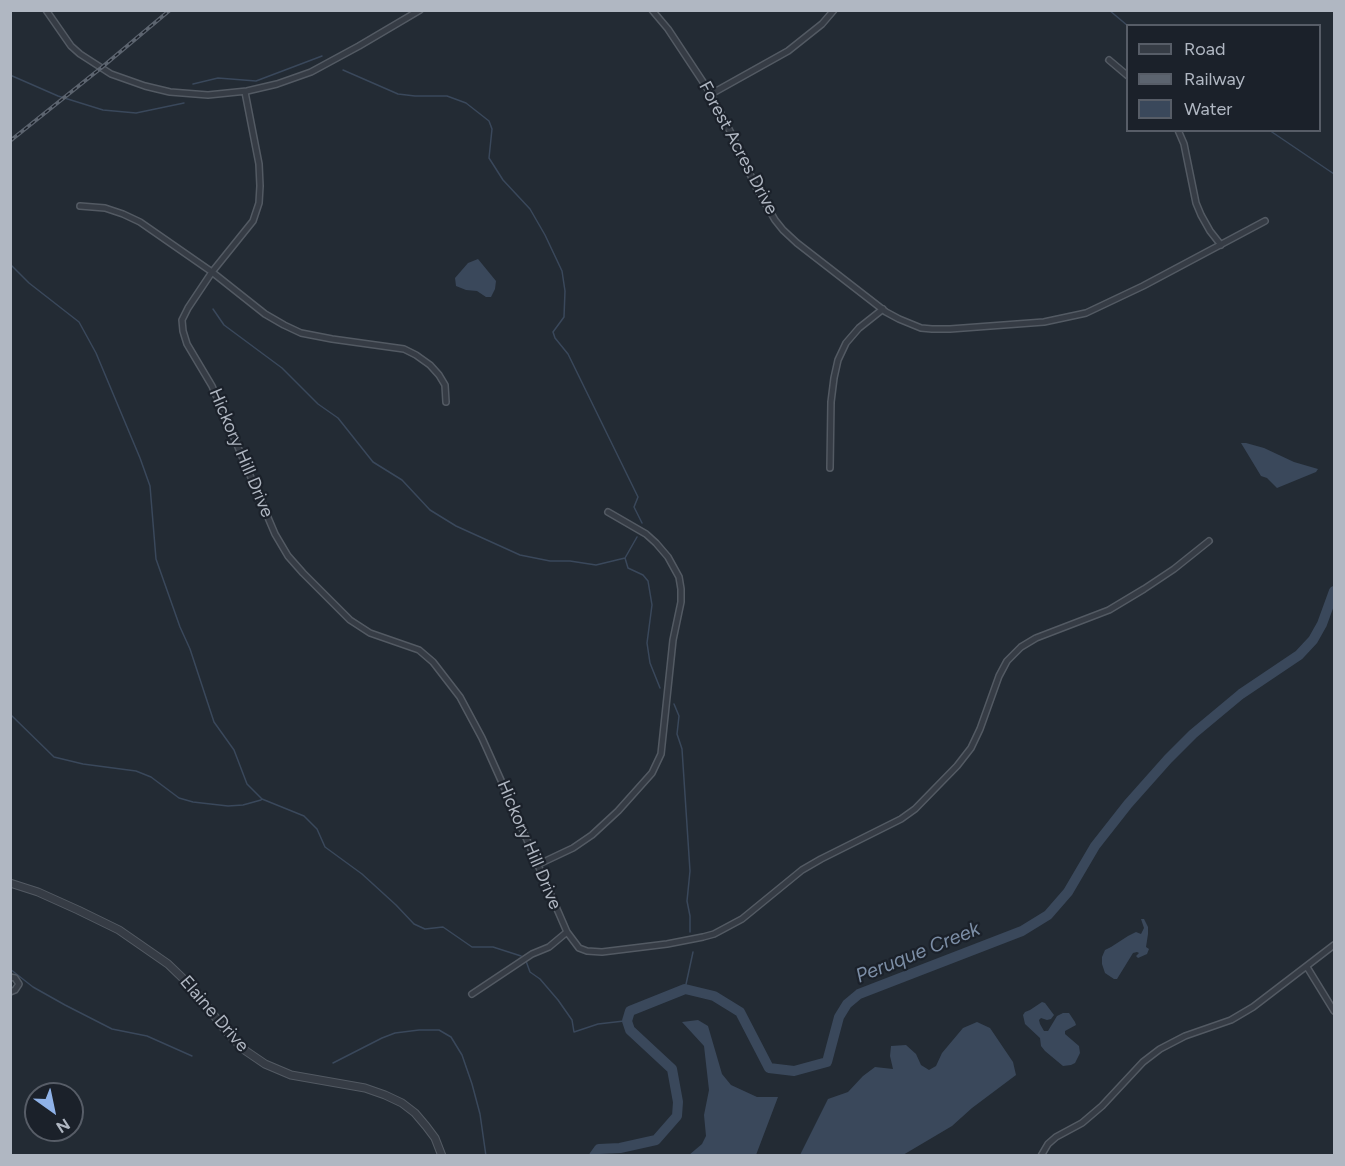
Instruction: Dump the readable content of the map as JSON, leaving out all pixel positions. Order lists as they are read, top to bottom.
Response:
{
  "streets": {
    "street": ["Forest Acres Drive", "Hickory Hill Drive", "Elaine Drive"]
  },
  "water": ["Peruque Creek"],
  "legend": ["Road", "Railway", "Water"],
  "north": "bottom right"
}
